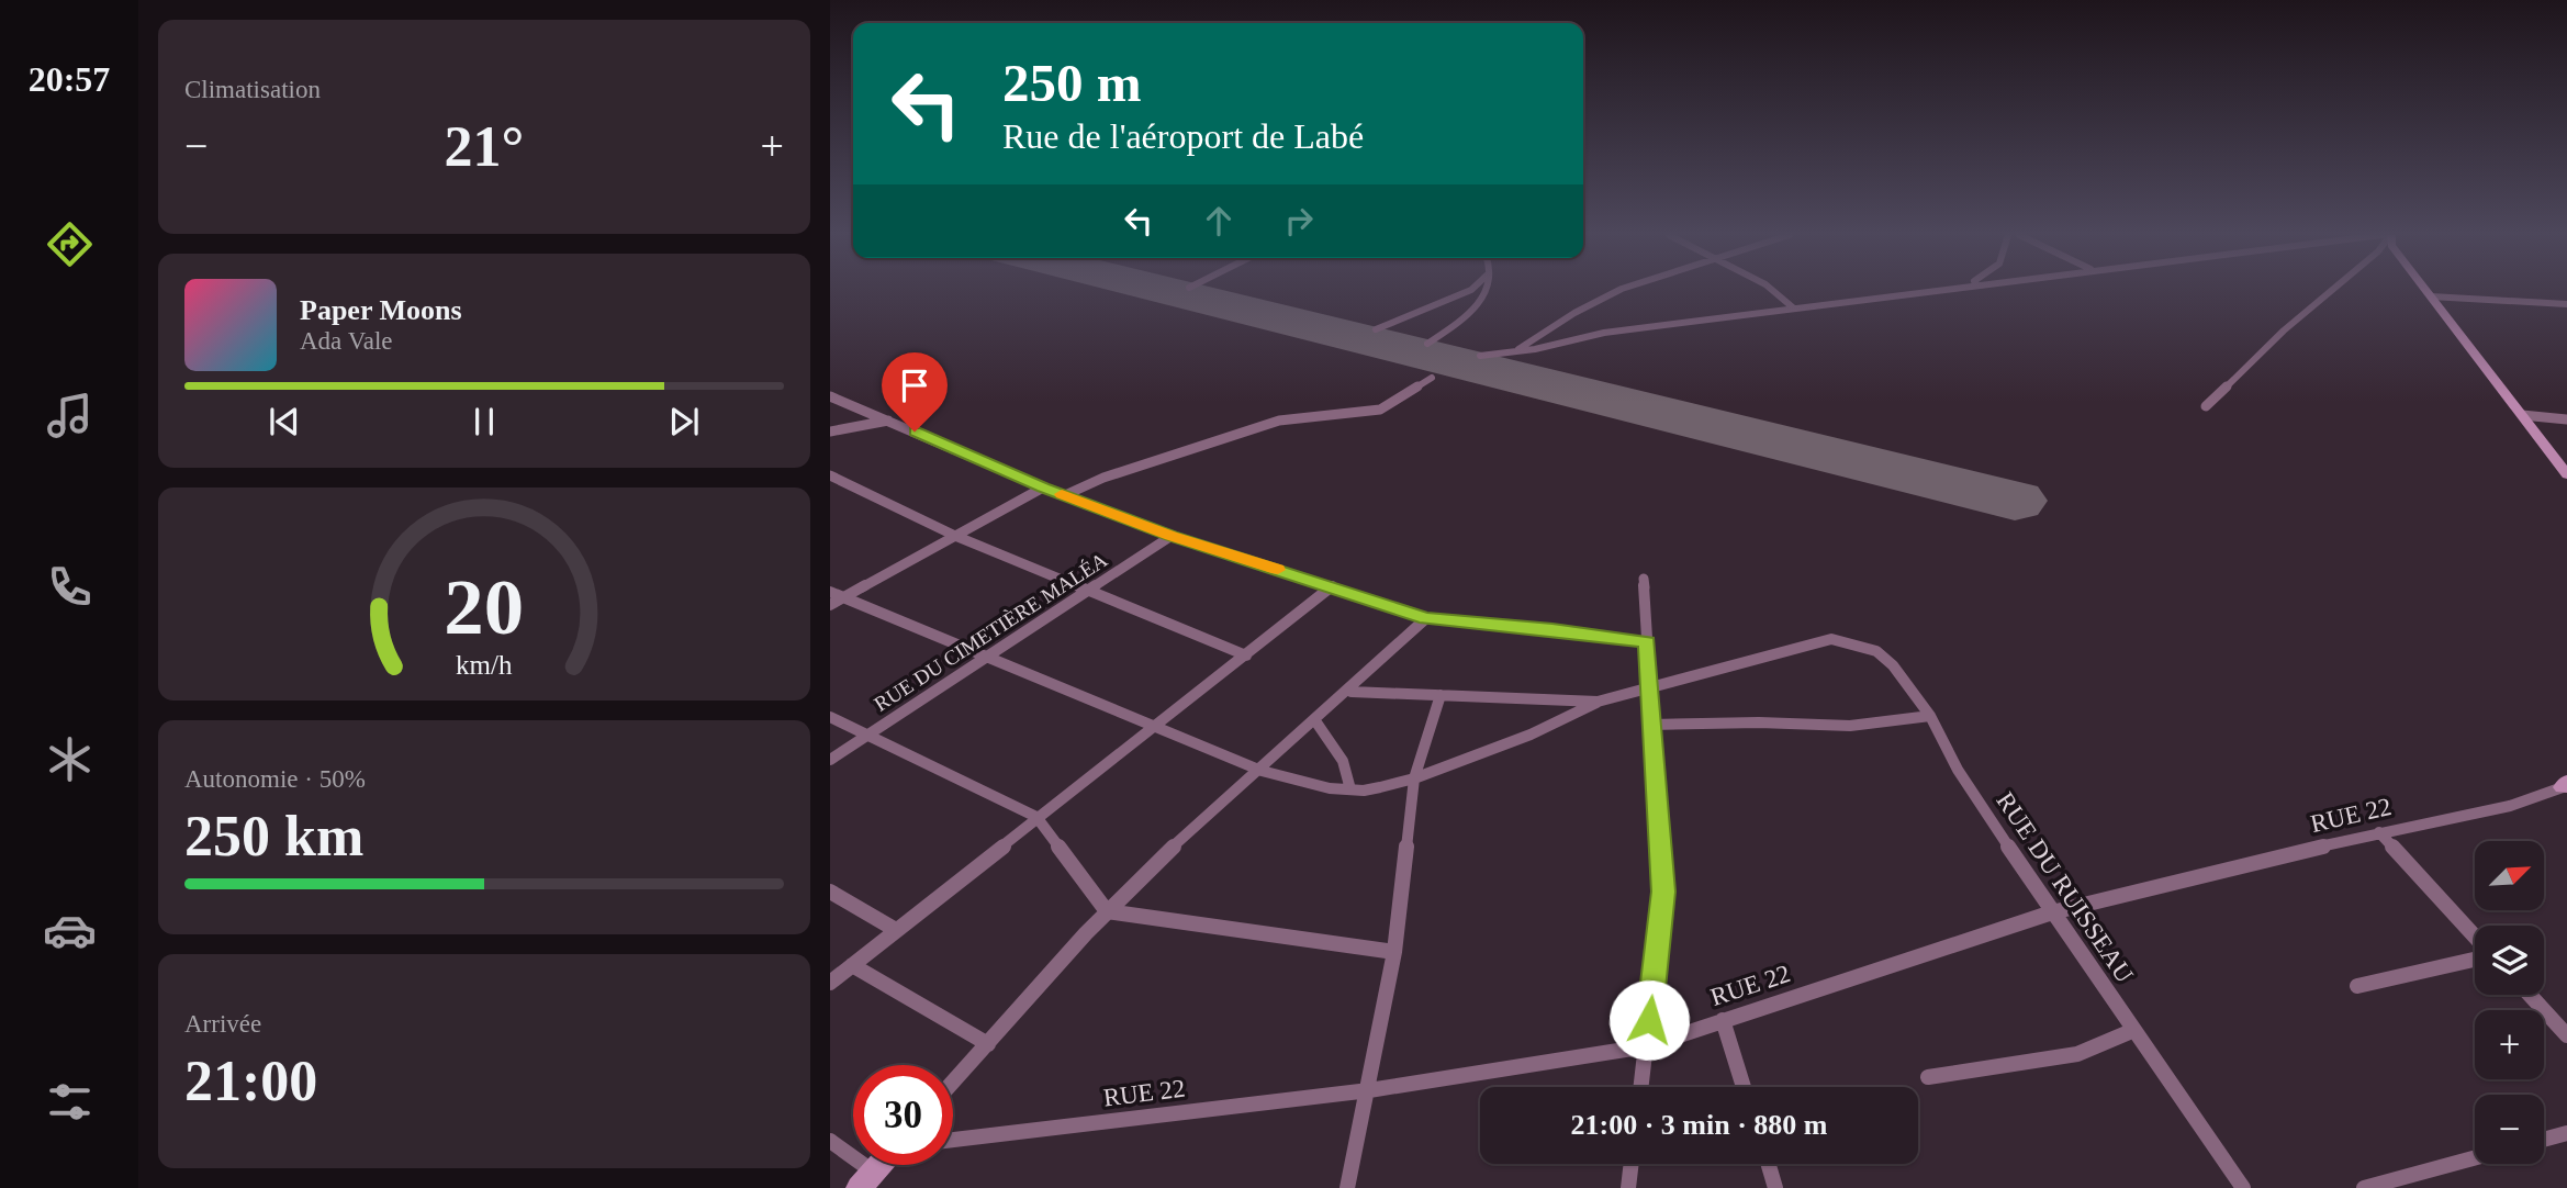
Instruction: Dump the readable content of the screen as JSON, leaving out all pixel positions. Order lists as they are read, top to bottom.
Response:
{
  "streets": {
    "street": ["RUE DU CIMETIÈRE MALÉA", "RUE 22", "RUE DU RUISSEAU"]
  },
  "crossings": [
    ["RUE 22", "RUE DU RUISSEAU"]
  ],
  "north": "top right",
  "page": {
    "tabs": "20:57",
    "tile": [
      "Climatisation",
      ["Autonomie · 50%", "250 km"],
      ["Arrivée", "21:00"]
    ],
    "turn": ["250 m", "Rue de l'aéroport de Labé"],
    "heat": ["−", "21°", "+"],
    "song": ["Paper Moons", "Ada Vale"],
    "map_buttons": ["+", "−"],
    "limit": "30",
    "trip": "21:00 · 3 min · 880 m",
    "gauge": ["20", "km/h"]
  }
}
